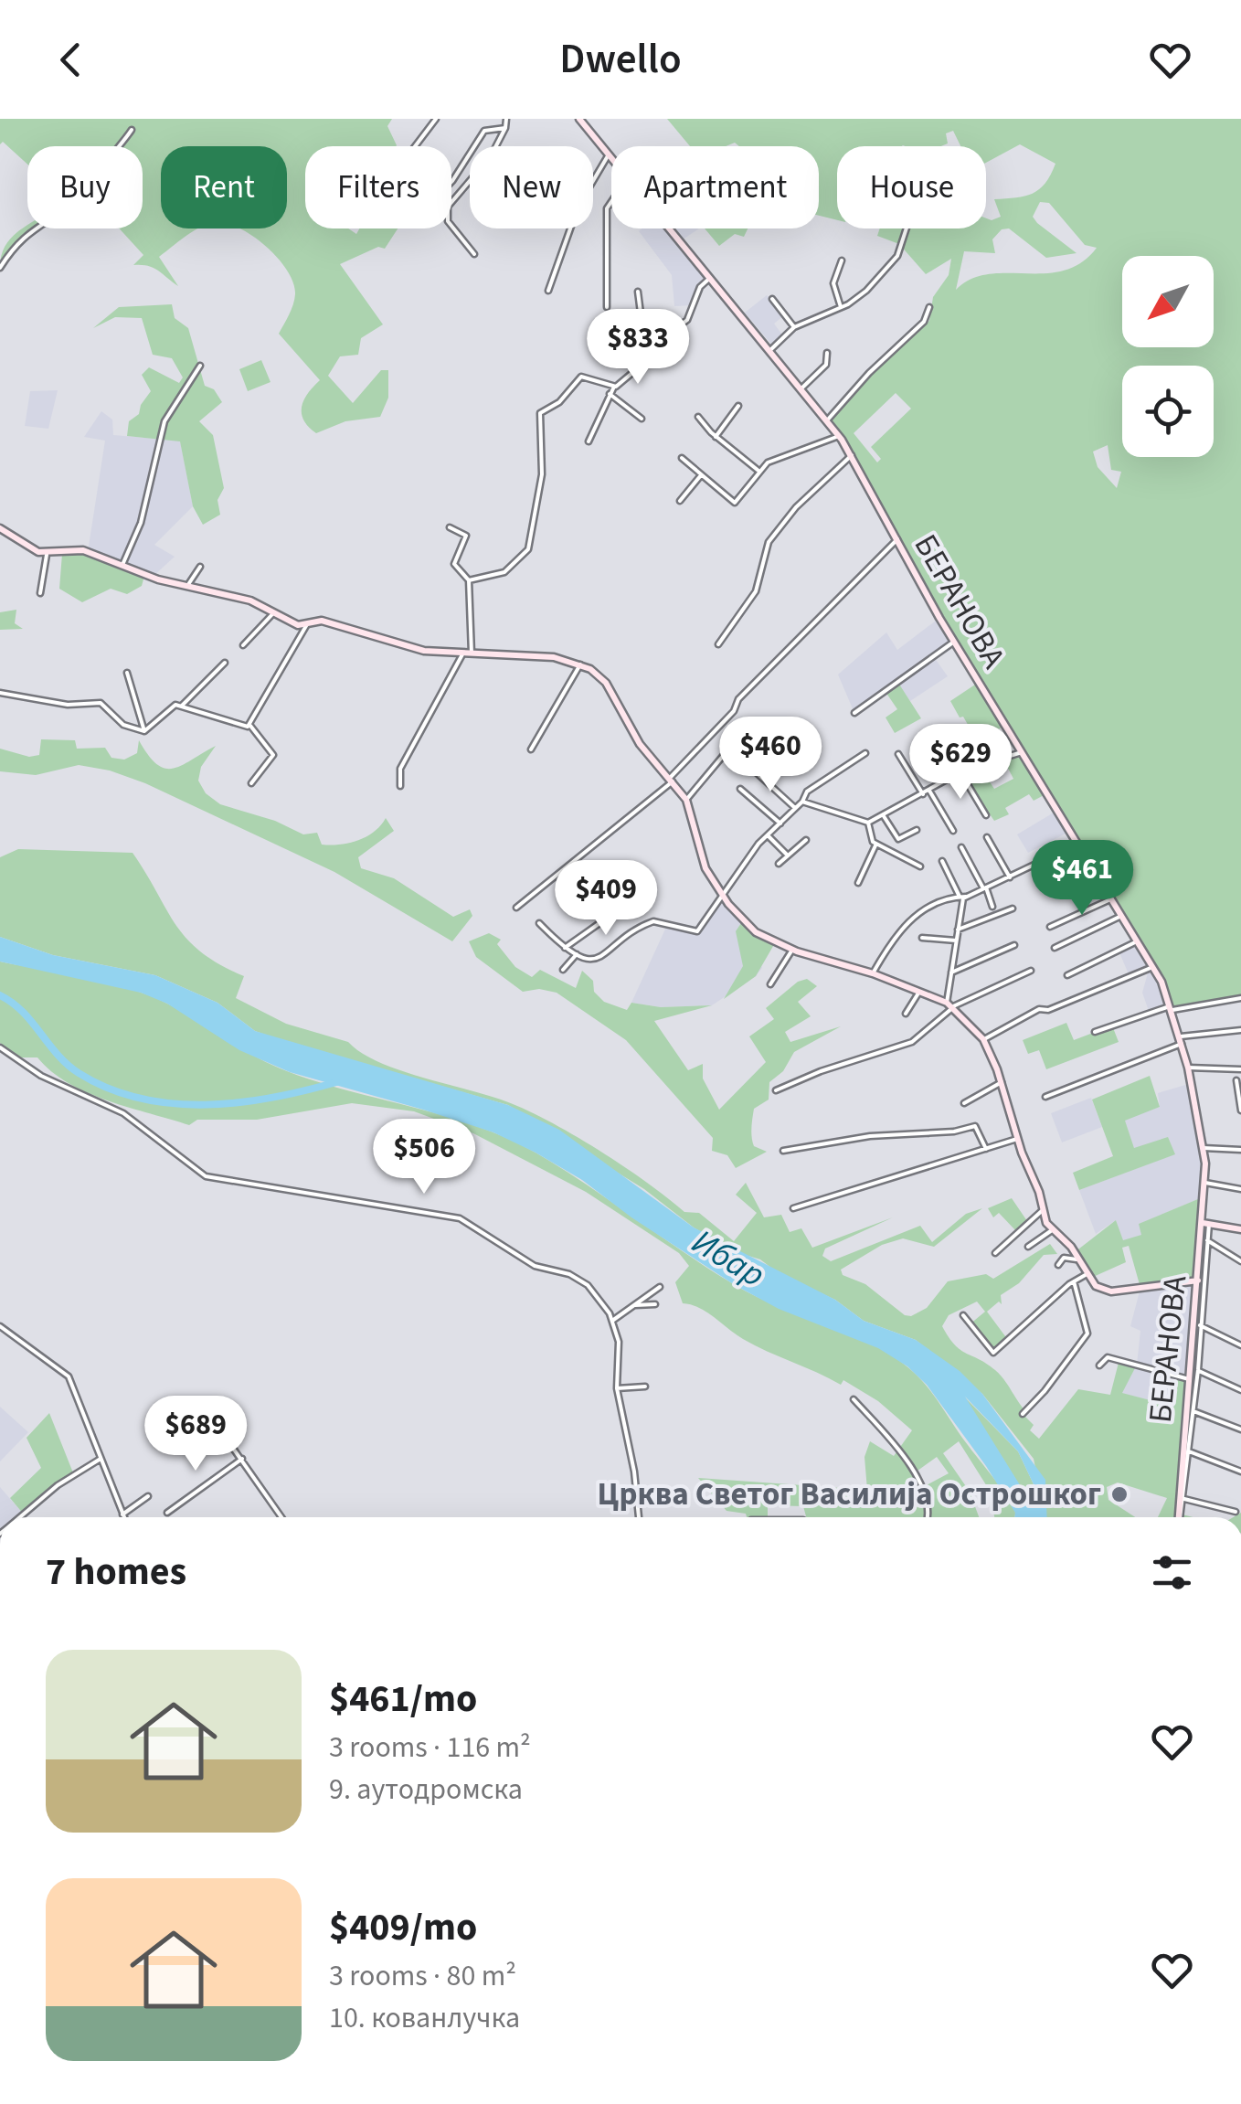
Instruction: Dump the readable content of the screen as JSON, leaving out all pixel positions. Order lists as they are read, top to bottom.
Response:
{
  "streets": {
    "main road": ["БЕРАНОВА"]
  },
  "water": ["Ибар"],
  "places": ["Црква Светог Василија Острошког"],
  "north": "bottom left",
  "page": {
    "header": "Dwello",
    "chip": [
      "Buy",
      "Rent",
      "Filters",
      "New",
      "Apartment",
      "House"
    ],
    "price": [
      "$833",
      "$460",
      "$629",
      "$461",
      "$409",
      "$506",
      "$689"
    ],
    "heading": "7 homes",
    "list": [
      {
        "name": "$461/mo",
        "note": "3 rooms · 116 m² · 9. аутодромска"
      },
      {
        "name": "$409/mo",
        "note": "3 rooms · 80 m² · 10. кованлучка"
      }
    ]
  }
}
